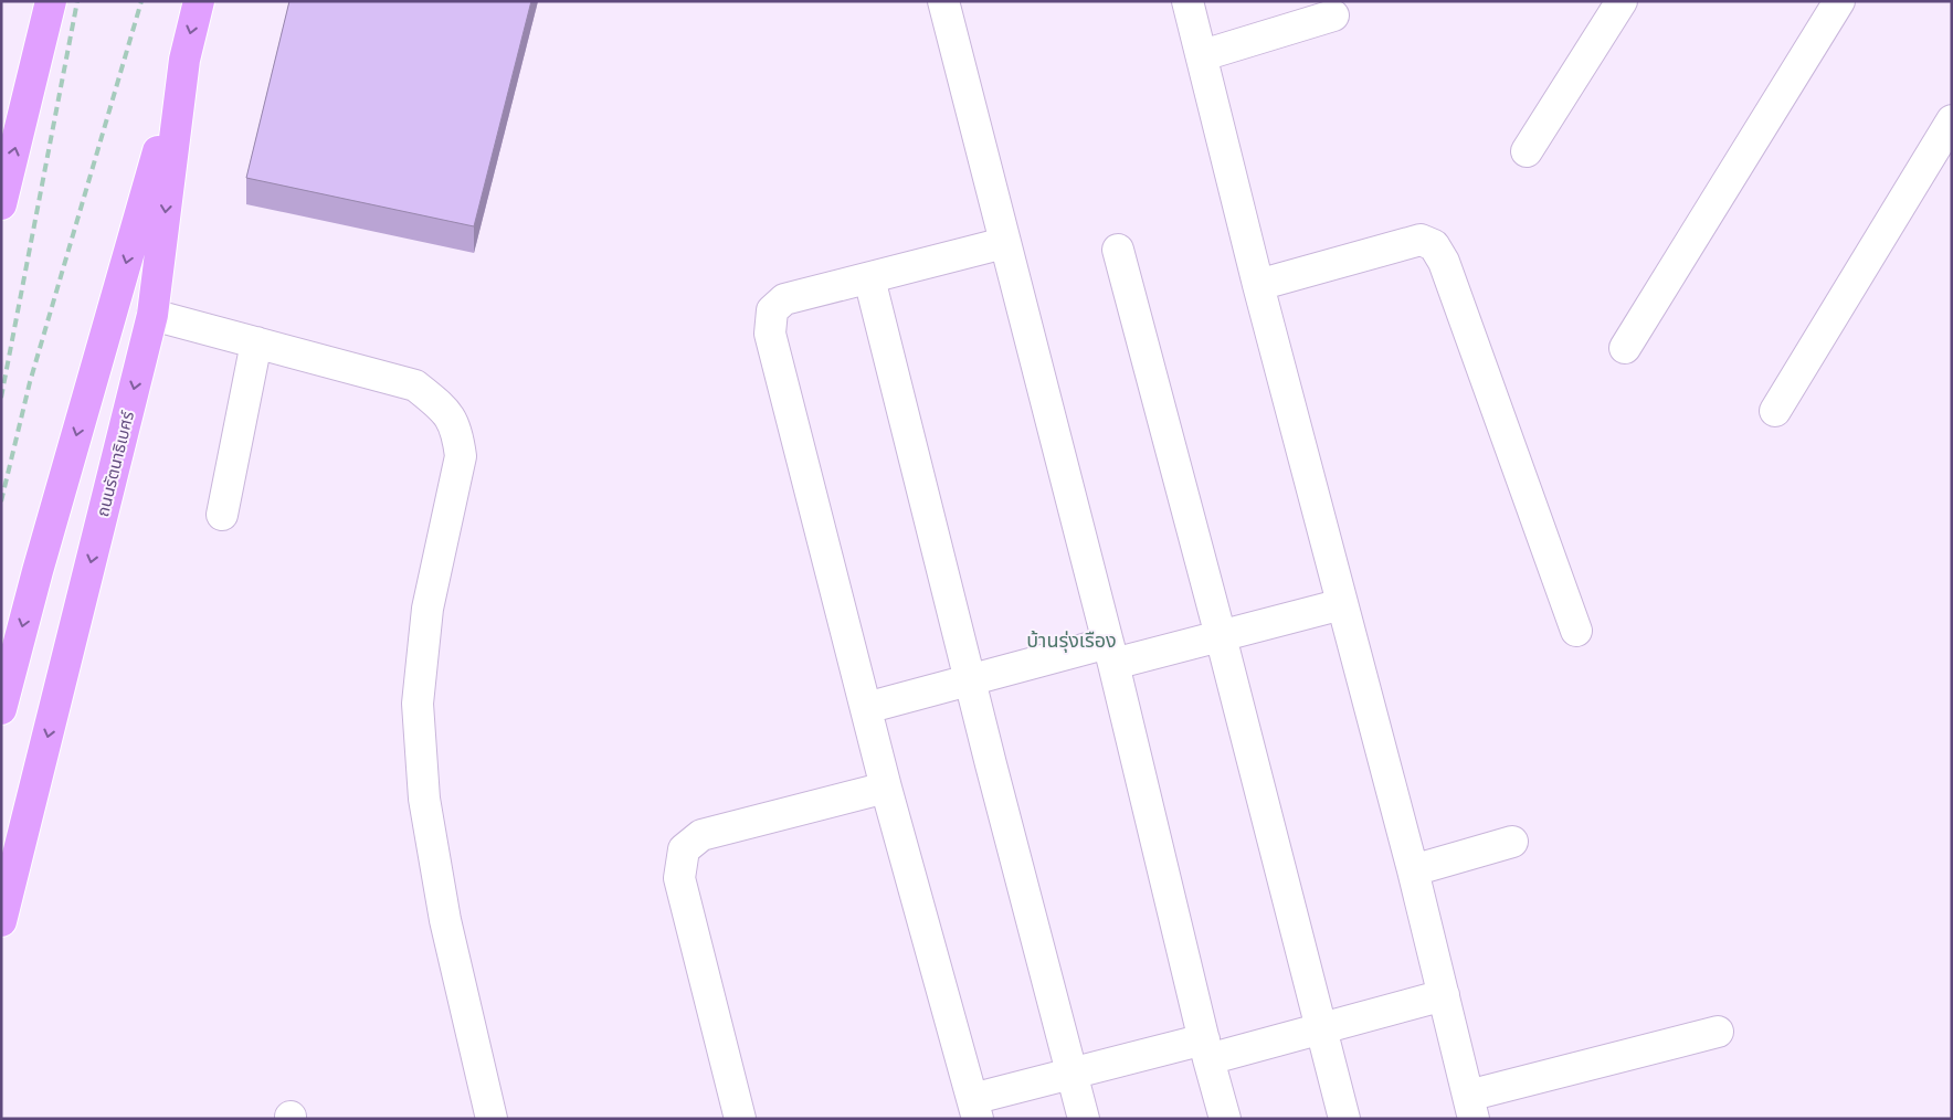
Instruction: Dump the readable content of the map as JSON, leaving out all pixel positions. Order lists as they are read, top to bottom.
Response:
{
  "streets": {
    "main road": ["ถนนรัตนาธิเบศร์"]
  },
  "districts": ["บ้านรุ่งเรือง"]
}
